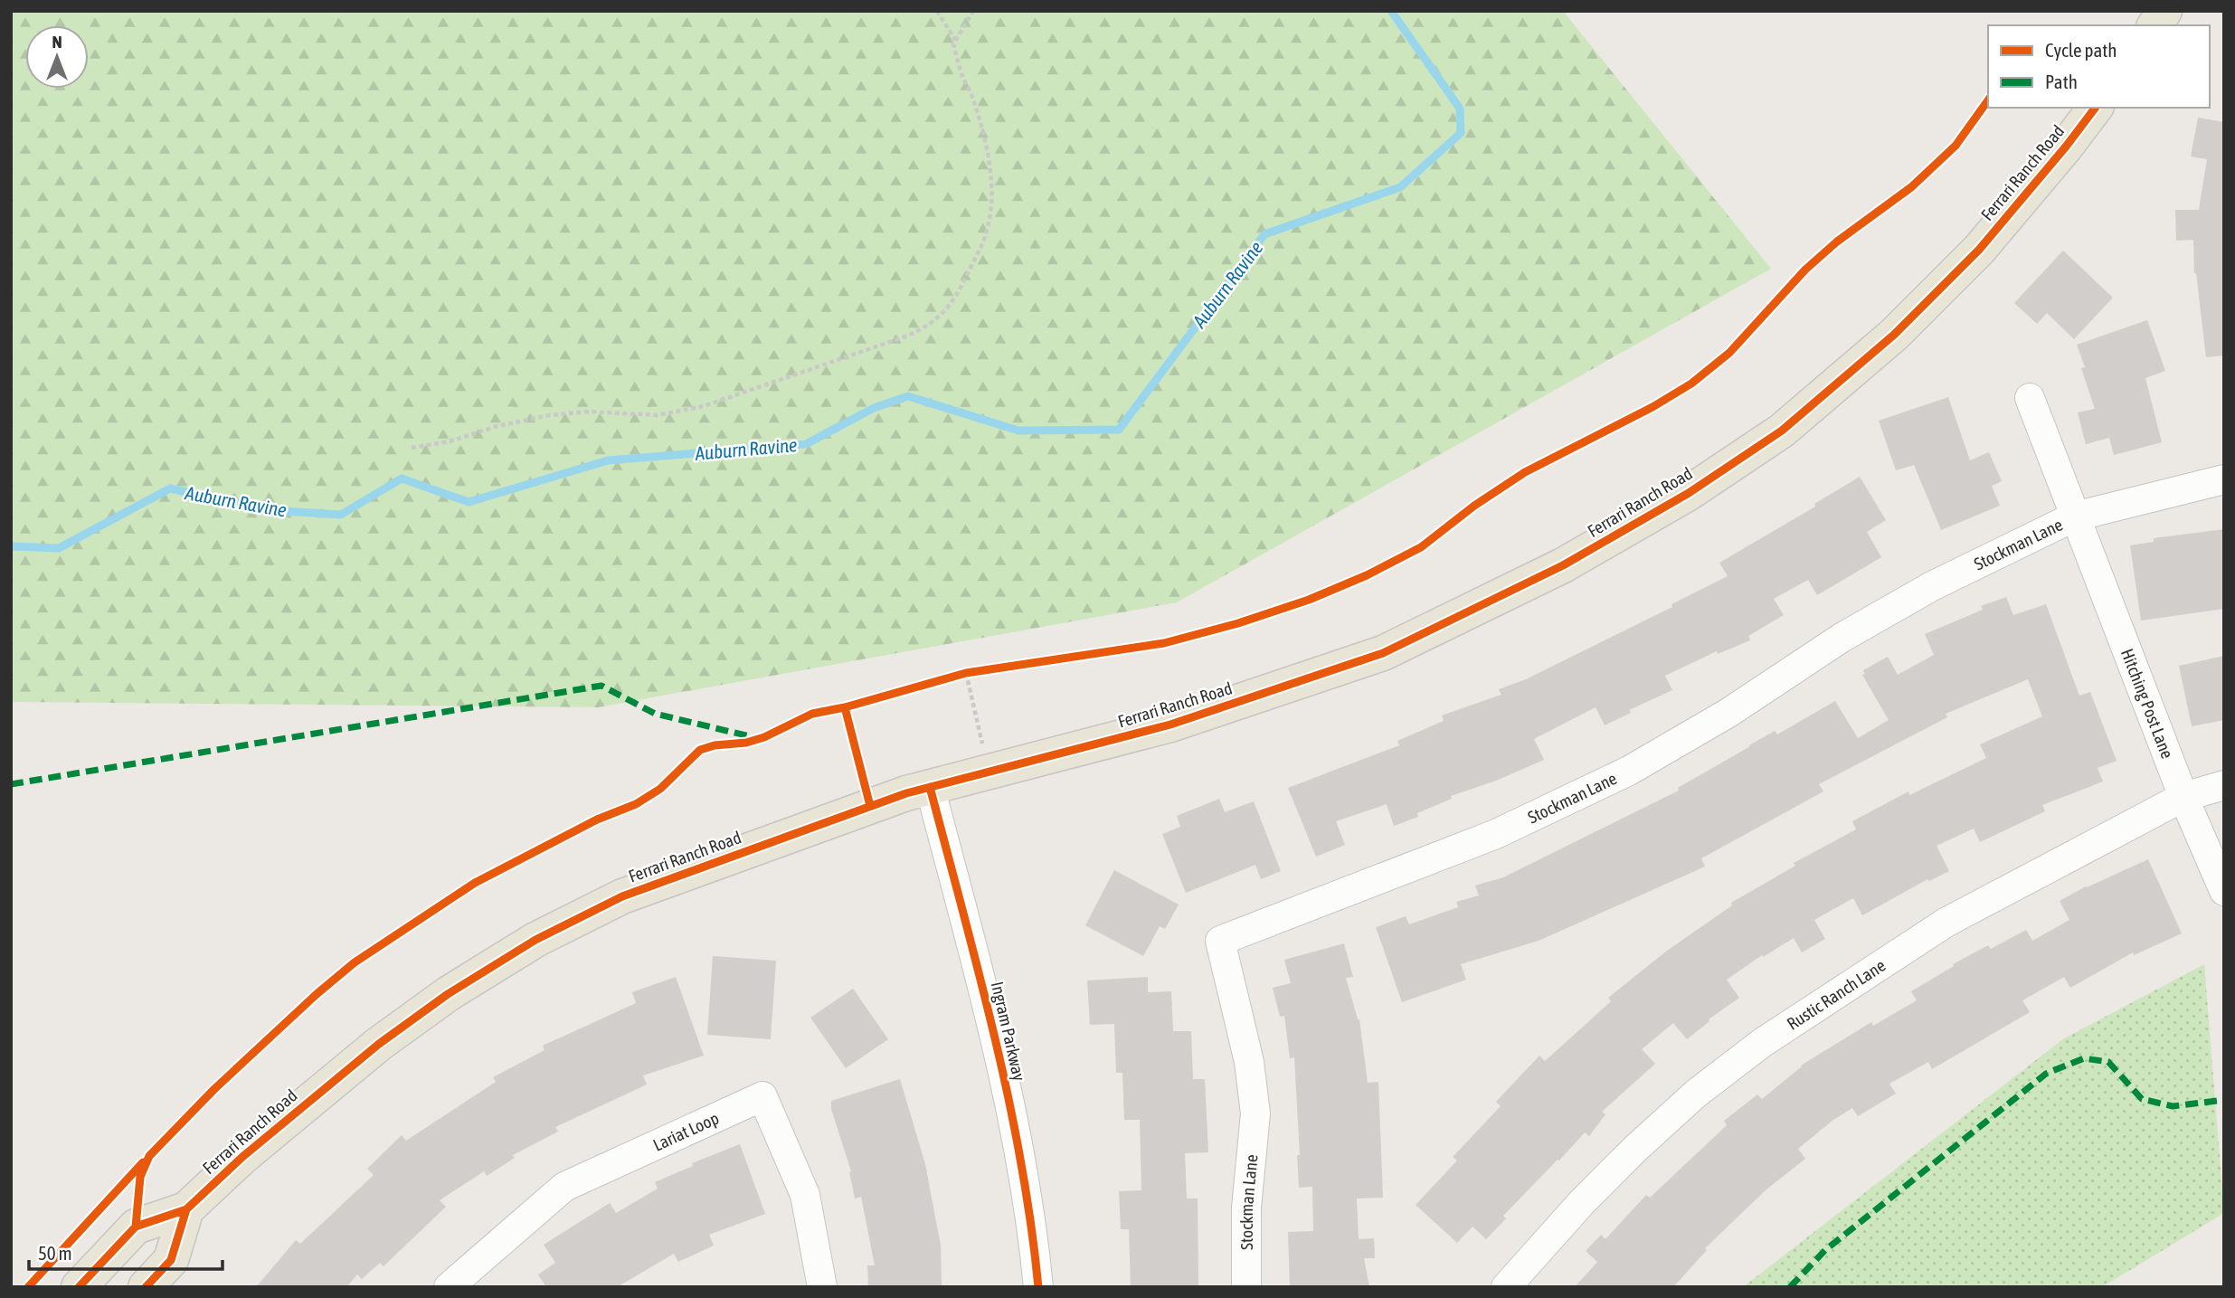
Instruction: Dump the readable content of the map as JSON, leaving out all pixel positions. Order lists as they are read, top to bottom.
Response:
{
  "streets": {
    "main road": ["Ferrari Ranch Road"],
    "street": [
      "Stockman Lane",
      "Hitching Post Lane",
      "Rustic Ranch Lane",
      "Ingram Parkway",
      "Lariat Loop"
    ]
  },
  "crossings": [
    ["Ferrari Ranch Road", "Ingram Parkway"],
    ["Stockman Lane", "Hitching Post Lane"],
    ["Hitching Post Lane", "Rustic Ranch Lane"]
  ],
  "water": ["Auburn Ravine"],
  "legend": ["Cycle path", "Path"],
  "scale_bar": "50 m",
  "north": "top"
}
